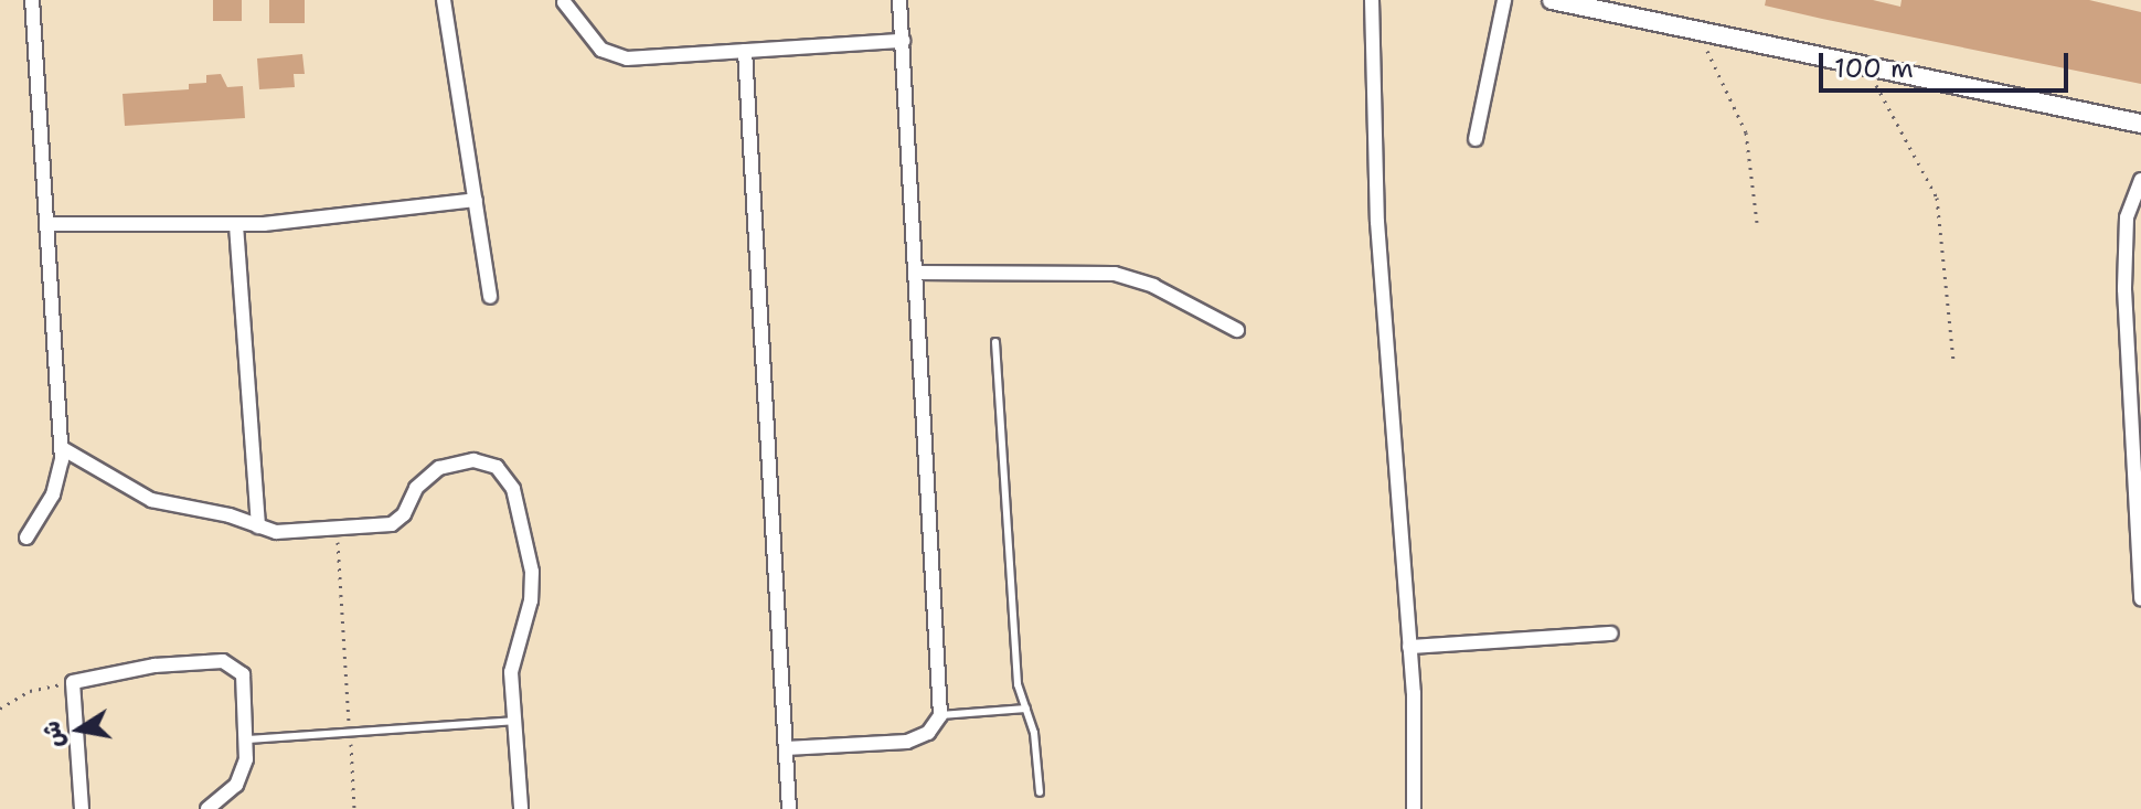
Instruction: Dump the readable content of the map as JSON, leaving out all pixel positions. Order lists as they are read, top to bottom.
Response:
{
  "scale_bar": "100 m",
  "north": "left"
}
